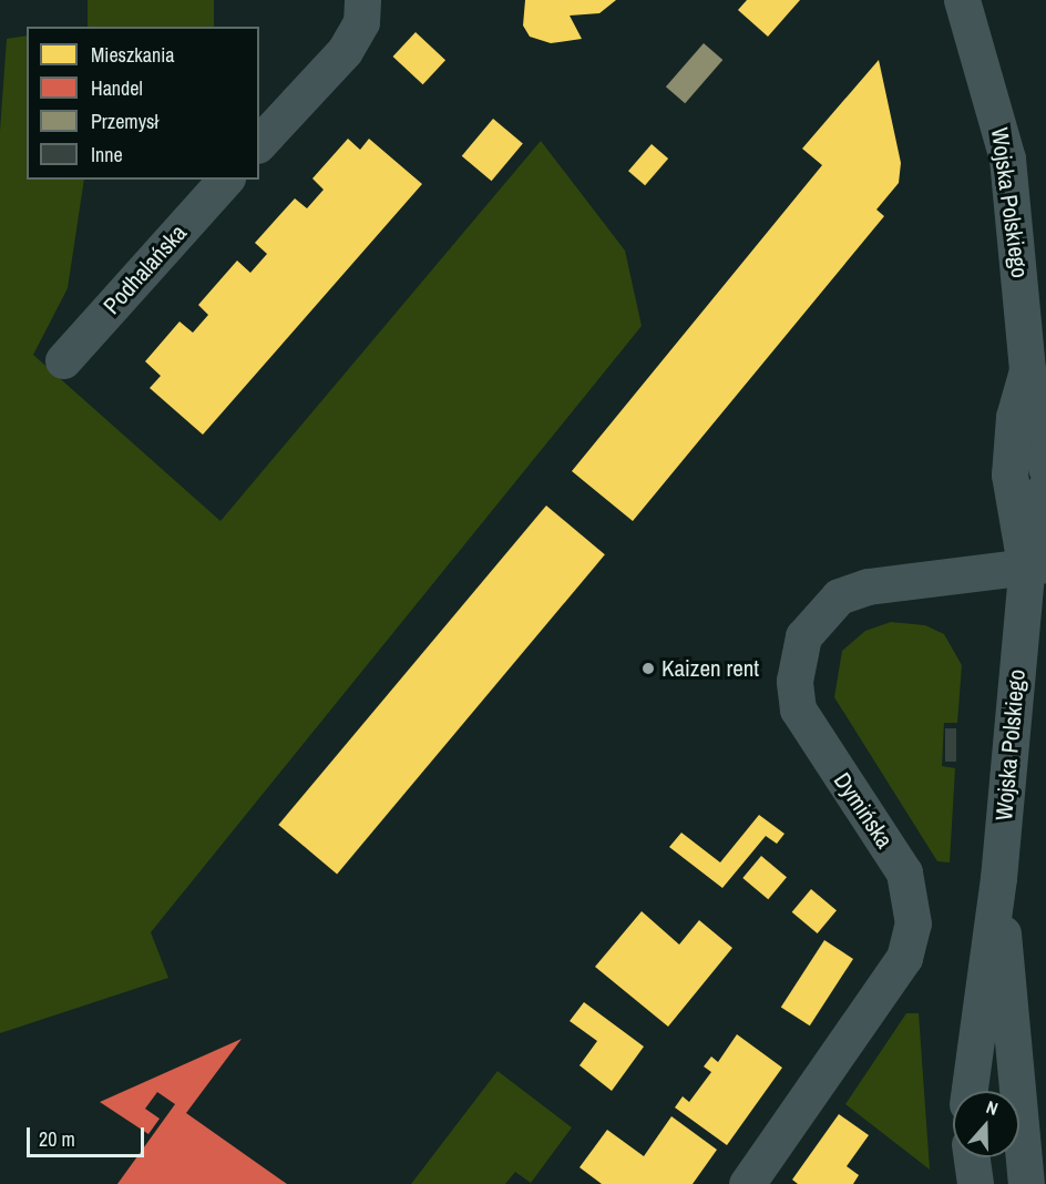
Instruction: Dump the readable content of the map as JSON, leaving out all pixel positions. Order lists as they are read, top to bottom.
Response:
{
  "streets": {
    "street": ["Wojska Polskiego", "Podhalańska", "Dymińska"]
  },
  "crossings": [
    ["Wojska Polskiego", "Dymińska"]
  ],
  "places": ["Kaizen rent"],
  "legend": [
    "Mieszkania",
    "Handel",
    "Przemysł",
    "Inne"
  ],
  "scale_bar": "20 m",
  "north": "top"
}
